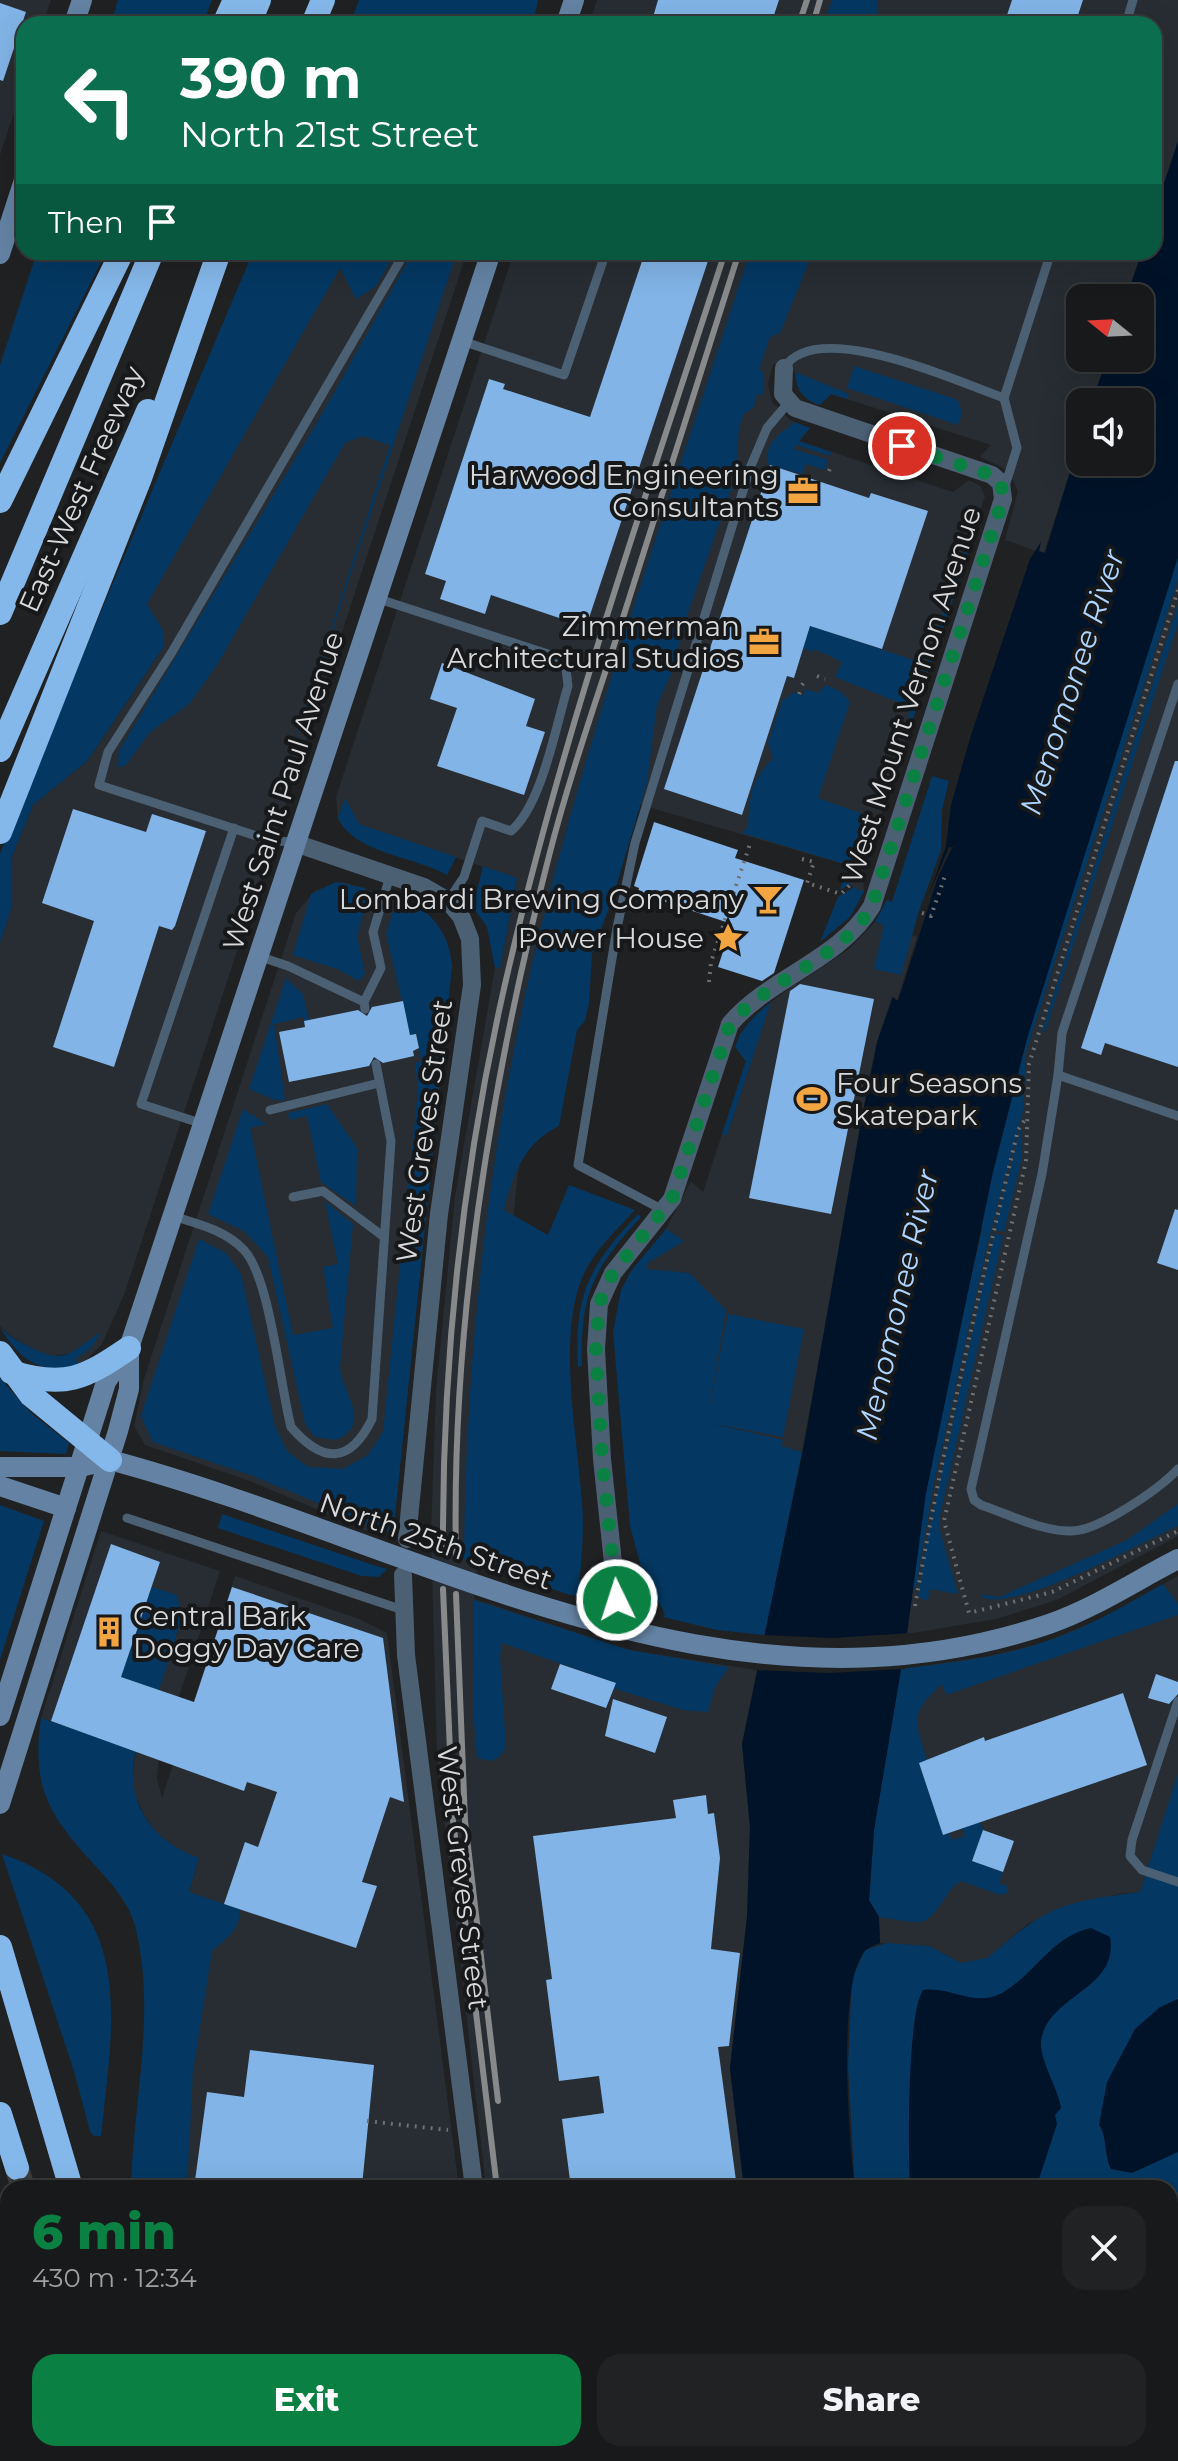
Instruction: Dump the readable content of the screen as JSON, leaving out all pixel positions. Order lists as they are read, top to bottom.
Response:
{
  "streets": {
    "highway": ["East-West Freeway"],
    "street": [
      "West Mount Vernon Avenue",
      "West Saint Paul Avenue",
      "West Greves Street",
      "North 25th Street"
    ]
  },
  "crossings": [
    ["West Mount Vernon Avenue", "North 25th Street"],
    ["West Saint Paul Avenue", "North 25th Street"]
  ],
  "water": ["Menomonee River"],
  "places": {
    "office": ["Harwood Engineering Consultants", "Zimmerman Architectural Studios"],
    "bar": ["Lombardi Brewing Company"],
    "place": ["Power House"],
    "sports": ["Four Seasons Skatepark"],
    "building": ["Central Bark Doggy Day Care"]
  },
  "north": "left",
  "page": {
    "turn": ["390 m", "North 21st Street"],
    "then": "Then",
    "heading": ["6 min", "430 m · 12:34"],
    "buttons": ["Exit", "Share"]
  }
}
